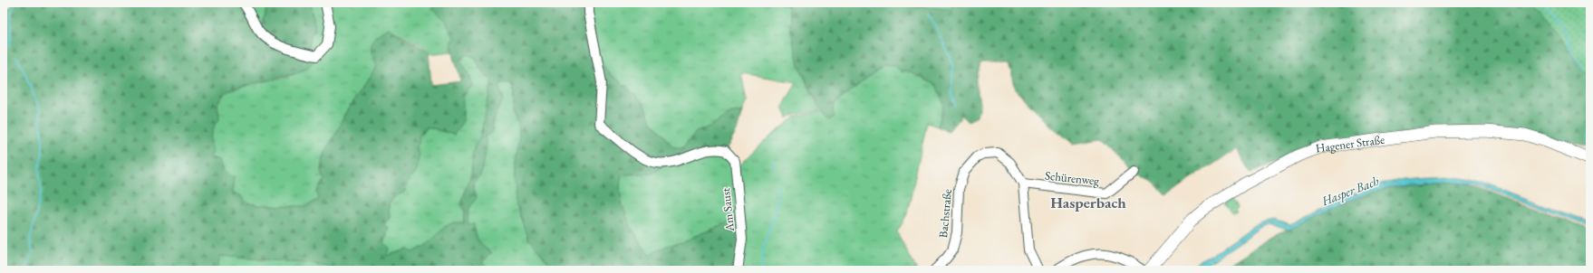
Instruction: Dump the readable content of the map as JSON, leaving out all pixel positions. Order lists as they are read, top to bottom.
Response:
{
  "streets": {
    "main road": ["Hagener Straße"],
    "street": ["Schürenweg", "Am Saust", "Bachstraße"]
  },
  "crossings": [
    ["Schürenweg", "Bachstraße"]
  ],
  "districts": ["Hasperbach"],
  "water": ["Hasper Bach"]
}
